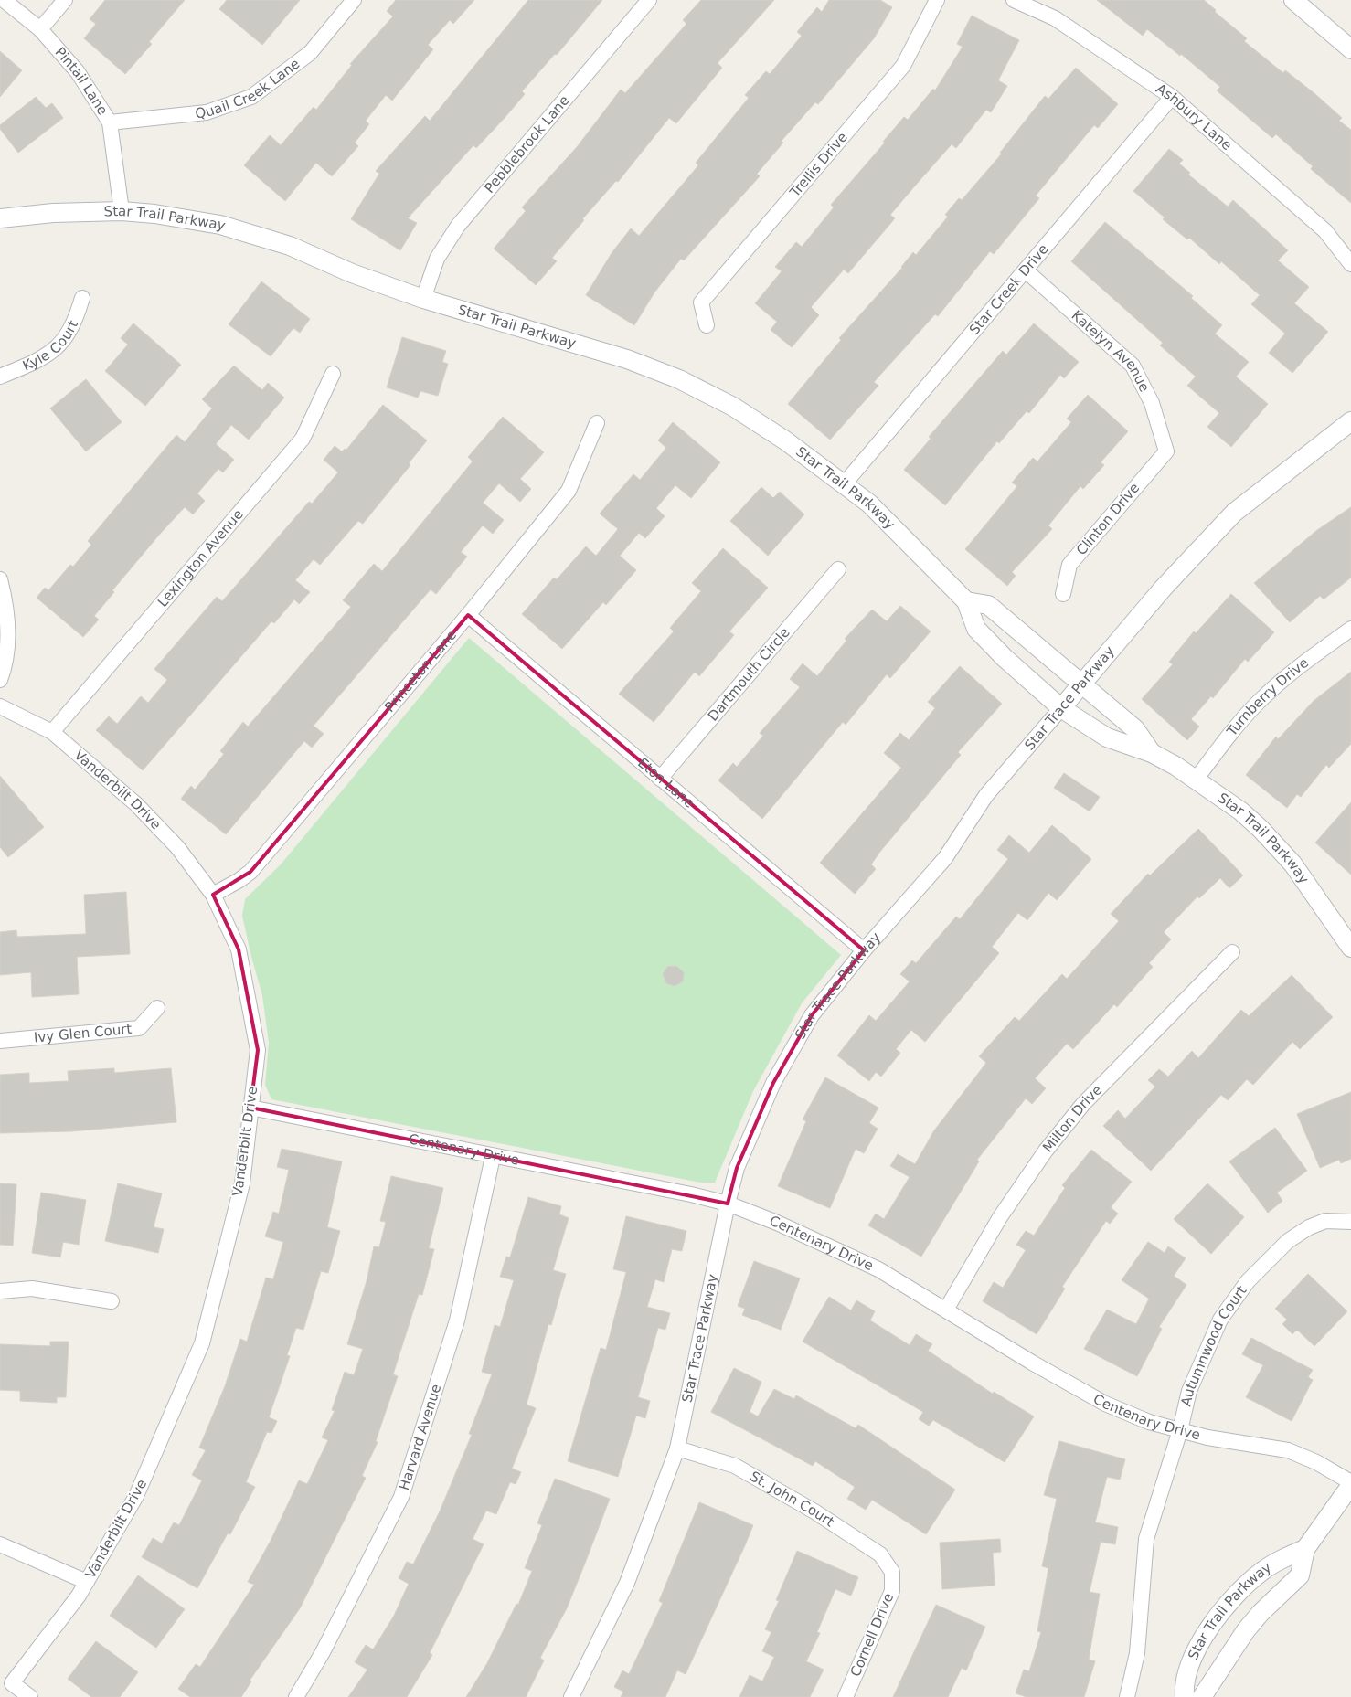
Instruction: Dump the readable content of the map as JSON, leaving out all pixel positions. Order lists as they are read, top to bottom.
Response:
{
  "streets": {
    "street": [
      "Pintail Lane",
      "Quail Creek Lane",
      "Ashbury Lane",
      "Pebblebrook Lane",
      "Trellis Drive",
      "Star Trail Parkway",
      "Star Creek Drive",
      "Kyle Court",
      "Katelyn Avenue",
      "Clinton Drive",
      "Lexington Avenue",
      "Princeton Lane",
      "Dartmouth Circle",
      "Star Trace Parkway",
      "Turnberry Drive",
      "Eton Lane",
      "Vanderbilt Drive",
      "Ivy Glen Court",
      "Milton Drive",
      "Centenary Drive",
      "Autumnwood Court",
      "Harvard Avenue",
      "St. John Court",
      "Cornell Drive"
    ]
  },
  "crossings": [
    ["Pintail Lane", "Quail Creek Lane"],
    ["Pintail Lane", "Star Trail Parkway"],
    ["Ashbury Lane", "Star Creek Drive"],
    ["Pebblebrook Lane", "Star Trail Parkway"],
    ["Star Trail Parkway", "Star Creek Drive"],
    ["Star Trail Parkway", "Star Trace Parkway"],
    ["Star Trail Parkway", "Turnberry Drive"],
    ["Star Trail Parkway", "Centenary Drive"],
    ["Star Creek Drive", "Katelyn Avenue"],
    ["Katelyn Avenue", "Clinton Drive"],
    ["Lexington Avenue", "Vanderbilt Drive"],
    ["Princeton Lane", "Eton Lane"],
    ["Princeton Lane", "Vanderbilt Drive"],
    ["Dartmouth Circle", "Eton Lane"],
    ["Star Trace Parkway", "Eton Lane"],
    ["Star Trace Parkway", "Centenary Drive"],
    ["Star Trace Parkway", "St. John Court"],
    ["Vanderbilt Drive", "Centenary Drive"],
    ["Milton Drive", "Centenary Drive"],
    ["Centenary Drive", "Autumnwood Court"],
    ["Centenary Drive", "Harvard Avenue"],
    ["St. John Court", "Cornell Drive"]
  ]
}
